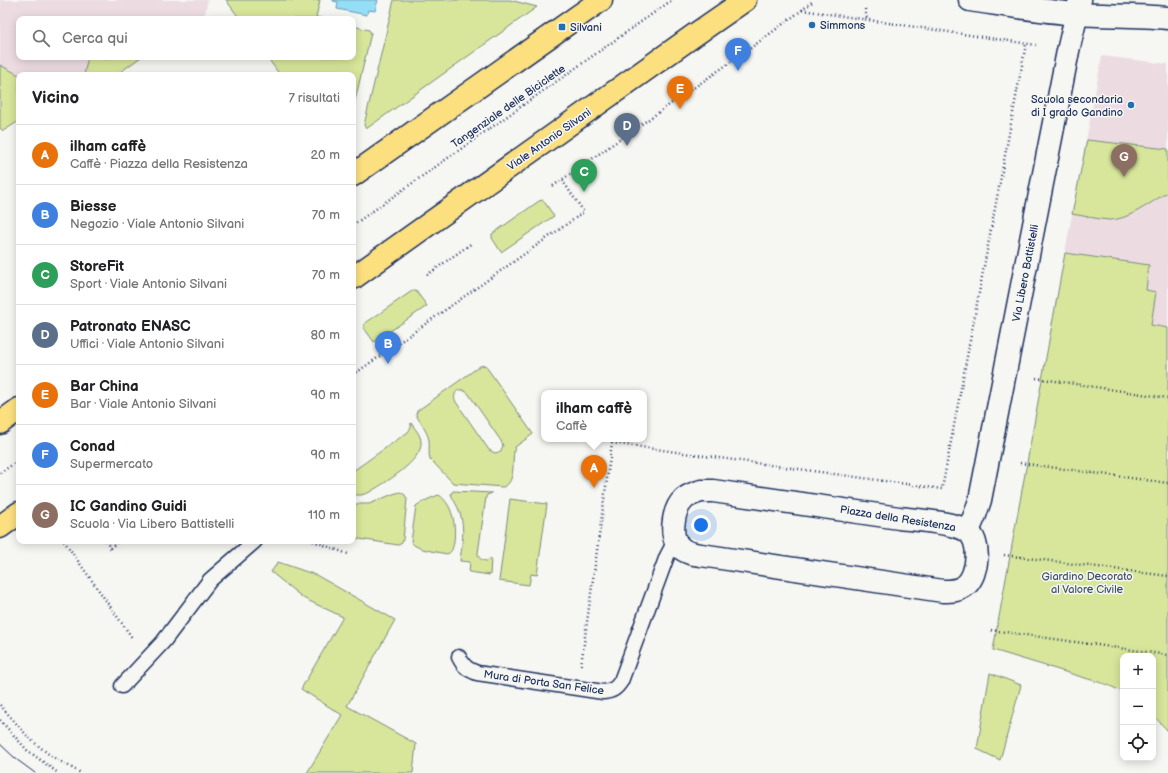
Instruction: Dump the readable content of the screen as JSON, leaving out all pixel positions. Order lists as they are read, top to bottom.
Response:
{
  "streets": {
    "main road": ["Viale Antonio Silvani"],
    "street": ["Via Libero Battistelli", "Piazza della Resistenza"],
    "lane": ["Mura di Porta San Felice"],
    "path": ["Tangenziale delle Biciclette"]
  },
  "crossings": [
    ["Via Libero Battistelli", "Piazza della Resistenza"],
    ["Piazza della Resistenza", "Mura di Porta San Felice"]
  ],
  "parks": ["Giardino Decorato al Valore Civile"],
  "places": {
    "other": ["Simmons", "Scuola secondaria di I grado Gandino"],
    "transit": ["Silvani"]
  },
  "page": {
    "search": "Cerca qui",
    "pins": [
      "F",
      "E",
      "D",
      "G",
      "C",
      "B",
      "A"
    ],
    "heading": ["Vicino", "7 risultati"],
    "list": [
      {
        "mark": "A",
        "name": "ilham caffè",
        "note": "Caffè · Piazza della Resistenza",
        "value": "20 m"
      },
      {
        "mark": "B",
        "name": "Biesse",
        "note": "Negozio · Viale Antonio Silvani",
        "value": "70 m"
      },
      {
        "mark": "C",
        "name": "StoreFit",
        "note": "Sport · Viale Antonio Silvani",
        "value": "70 m"
      },
      {
        "mark": "D",
        "name": "Patronato ENASC",
        "note": "Uffici · Viale Antonio Silvani",
        "value": "80 m"
      },
      {
        "mark": "E",
        "name": "Bar China",
        "note": "Bar · Viale Antonio Silvani",
        "value": "90 m"
      },
      {
        "mark": "F",
        "name": "Conad",
        "note": "Supermercato",
        "value": "90 m"
      },
      {
        "mark": "G",
        "name": "IC Gandino Guidi",
        "note": "Scuola · Via Libero Battistelli",
        "value": "110 m"
      }
    ],
    "popup": ["ilham caffè", "Caffè"],
    "map_buttons": ["+", "−"]
  }
}
